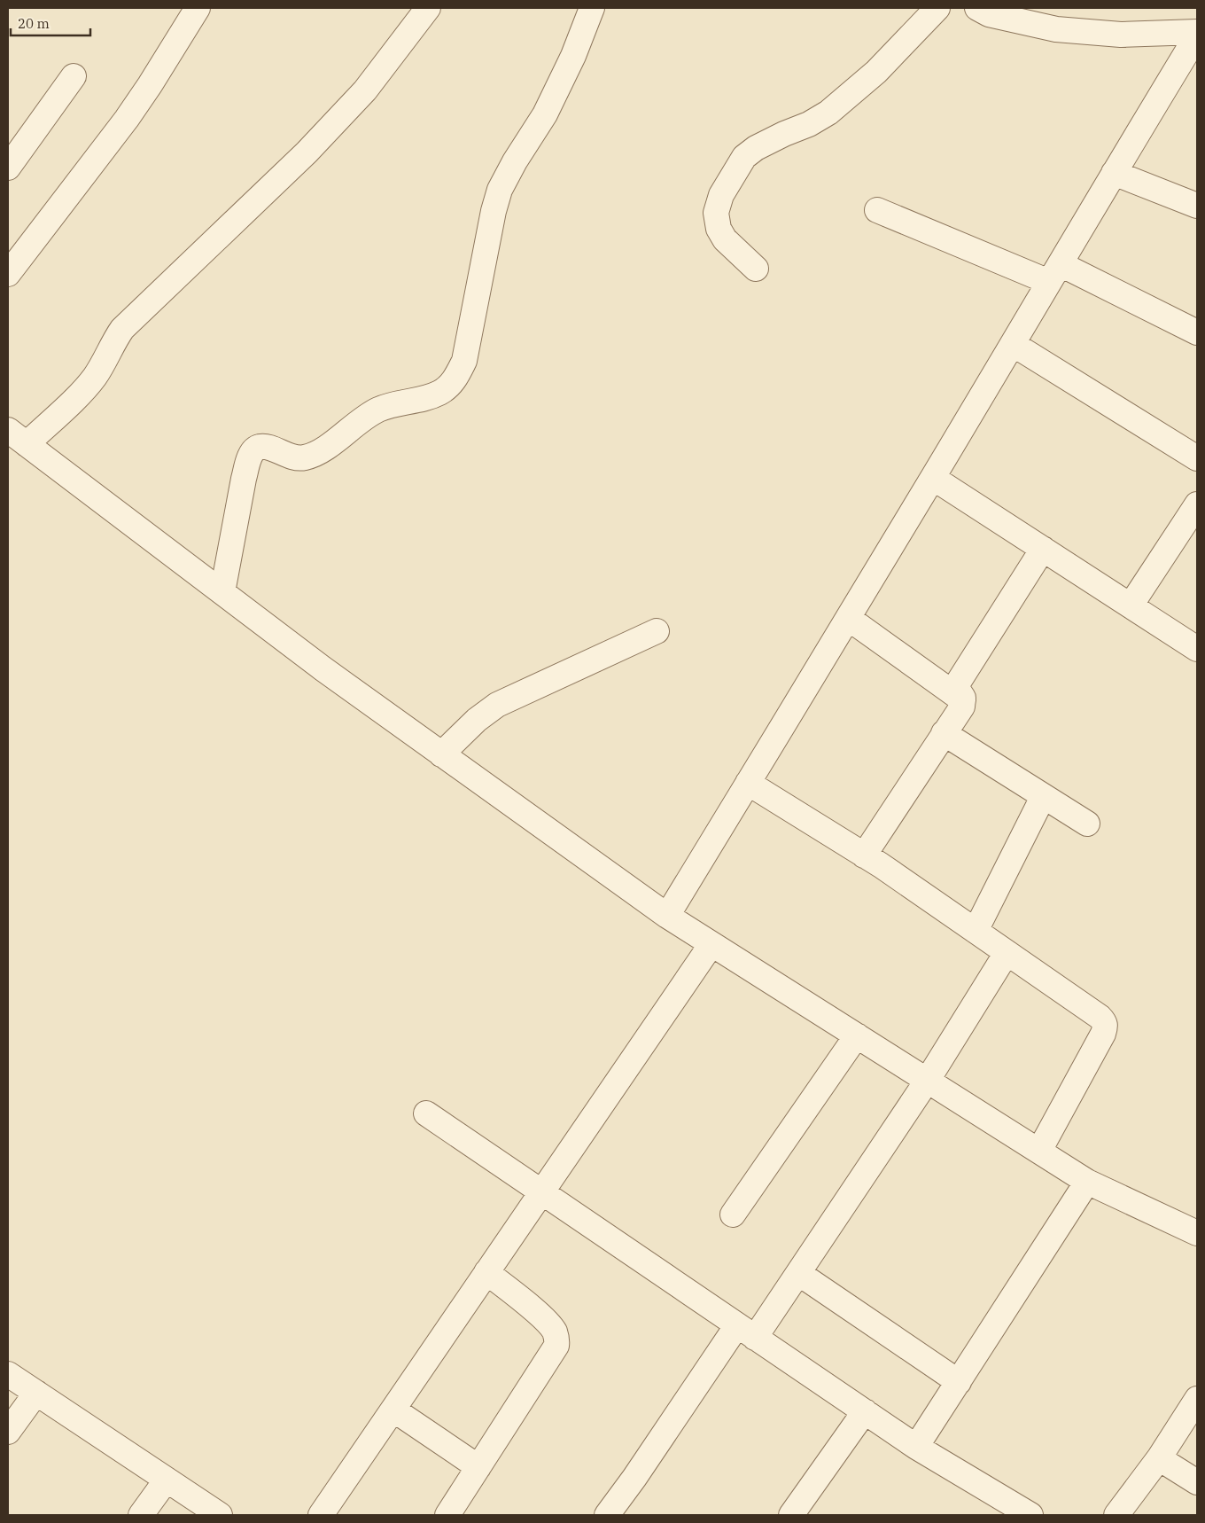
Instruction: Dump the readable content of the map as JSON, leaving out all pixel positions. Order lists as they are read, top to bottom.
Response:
{
  "scale_bar": "20 m"
}
